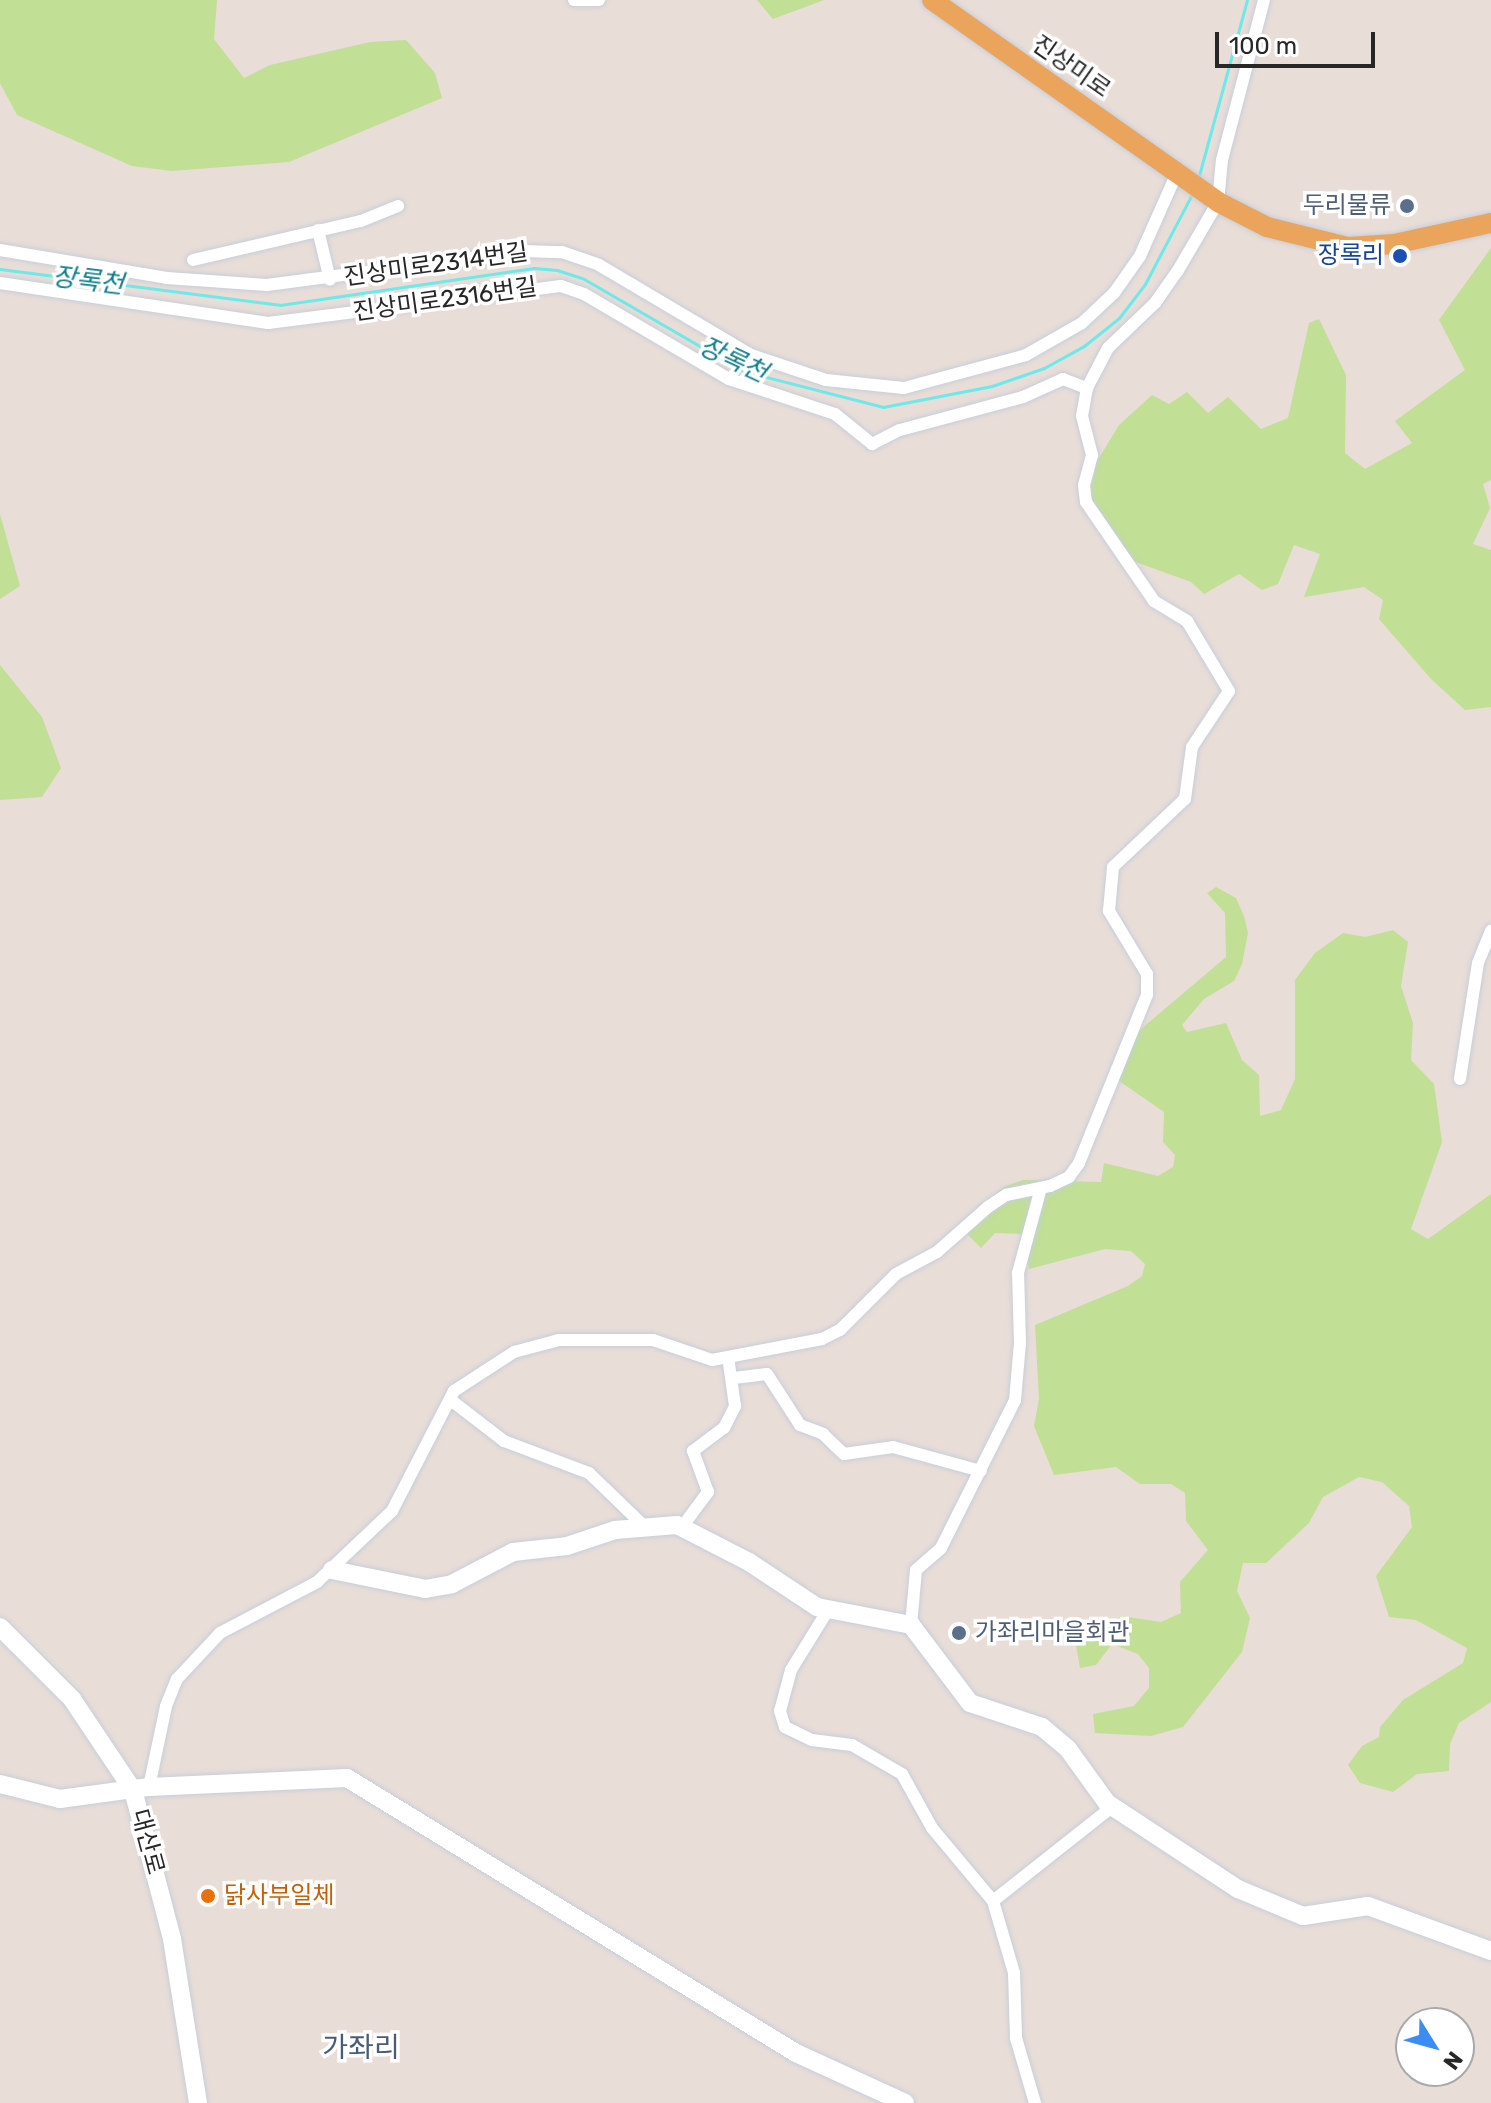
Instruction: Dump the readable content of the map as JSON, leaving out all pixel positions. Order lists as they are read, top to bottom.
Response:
{
  "streets": {
    "main road": ["진상미로"],
    "street": ["진상미로2314번길", "진상미로2316번길", "대산로"]
  },
  "crossings": [
    ["진상미로", "진상미로2314번길"]
  ],
  "districts": ["가좌리"],
  "water": ["장록천"],
  "places": [
    "두리물류",
    "장록리",
    "가좌리마을회관",
    "닭사부일체"
  ],
  "scale_bar": "100 m",
  "north": "bottom right"
}
